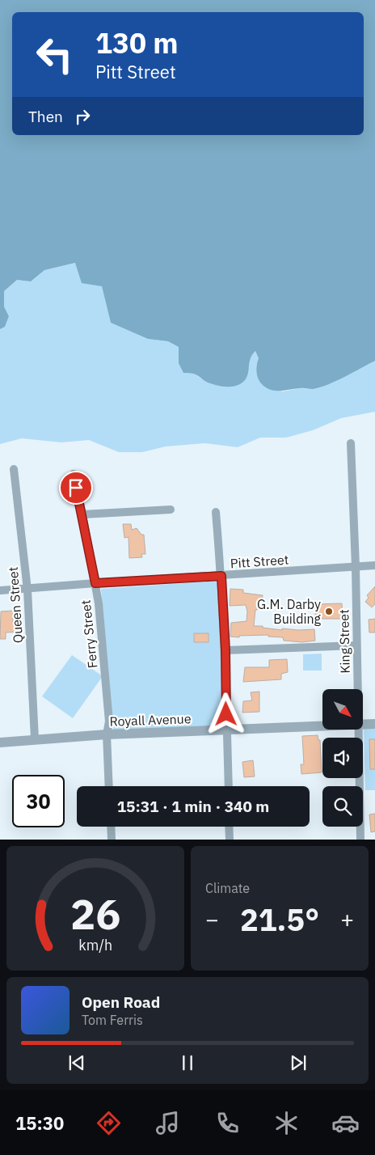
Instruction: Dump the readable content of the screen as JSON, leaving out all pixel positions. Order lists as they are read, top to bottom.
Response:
{
  "streets": {
    "street": [
      "Pitt Street",
      "Queen Street",
      "Ferry Street",
      "King Street",
      "Royall Avenue"
    ]
  },
  "crossings": [
    ["Pitt Street", "Queen Street"],
    ["Pitt Street", "Ferry Street"],
    ["Pitt Street", "King Street"],
    ["Queen Street", "Royall Avenue"],
    ["Ferry Street", "Royall Avenue"]
  ],
  "places": ["G.M. Darby Building"],
  "north": "bottom right",
  "page": {
    "turn": ["130 m", "Pitt Street"],
    "then": "Then",
    "limit": "30",
    "trip": "15:31 · 1 min · 340 m",
    "tile": "Climate",
    "heat": ["−", "21.5°", "+"],
    "song": ["Open Road", "Tom Ferris"],
    "tabs": "15:30",
    "gauge": ["26", "km/h"]
  }
}
